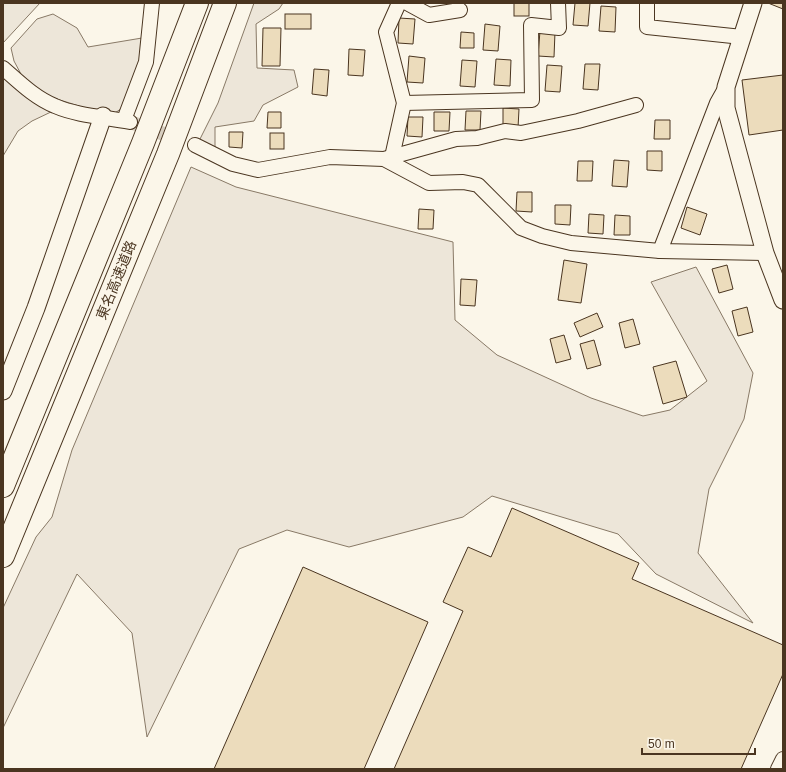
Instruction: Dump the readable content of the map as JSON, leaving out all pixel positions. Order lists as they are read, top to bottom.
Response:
{
  "streets": {
    "highway": ["東名高速道路"]
  },
  "scale_bar": "50 m"
}
